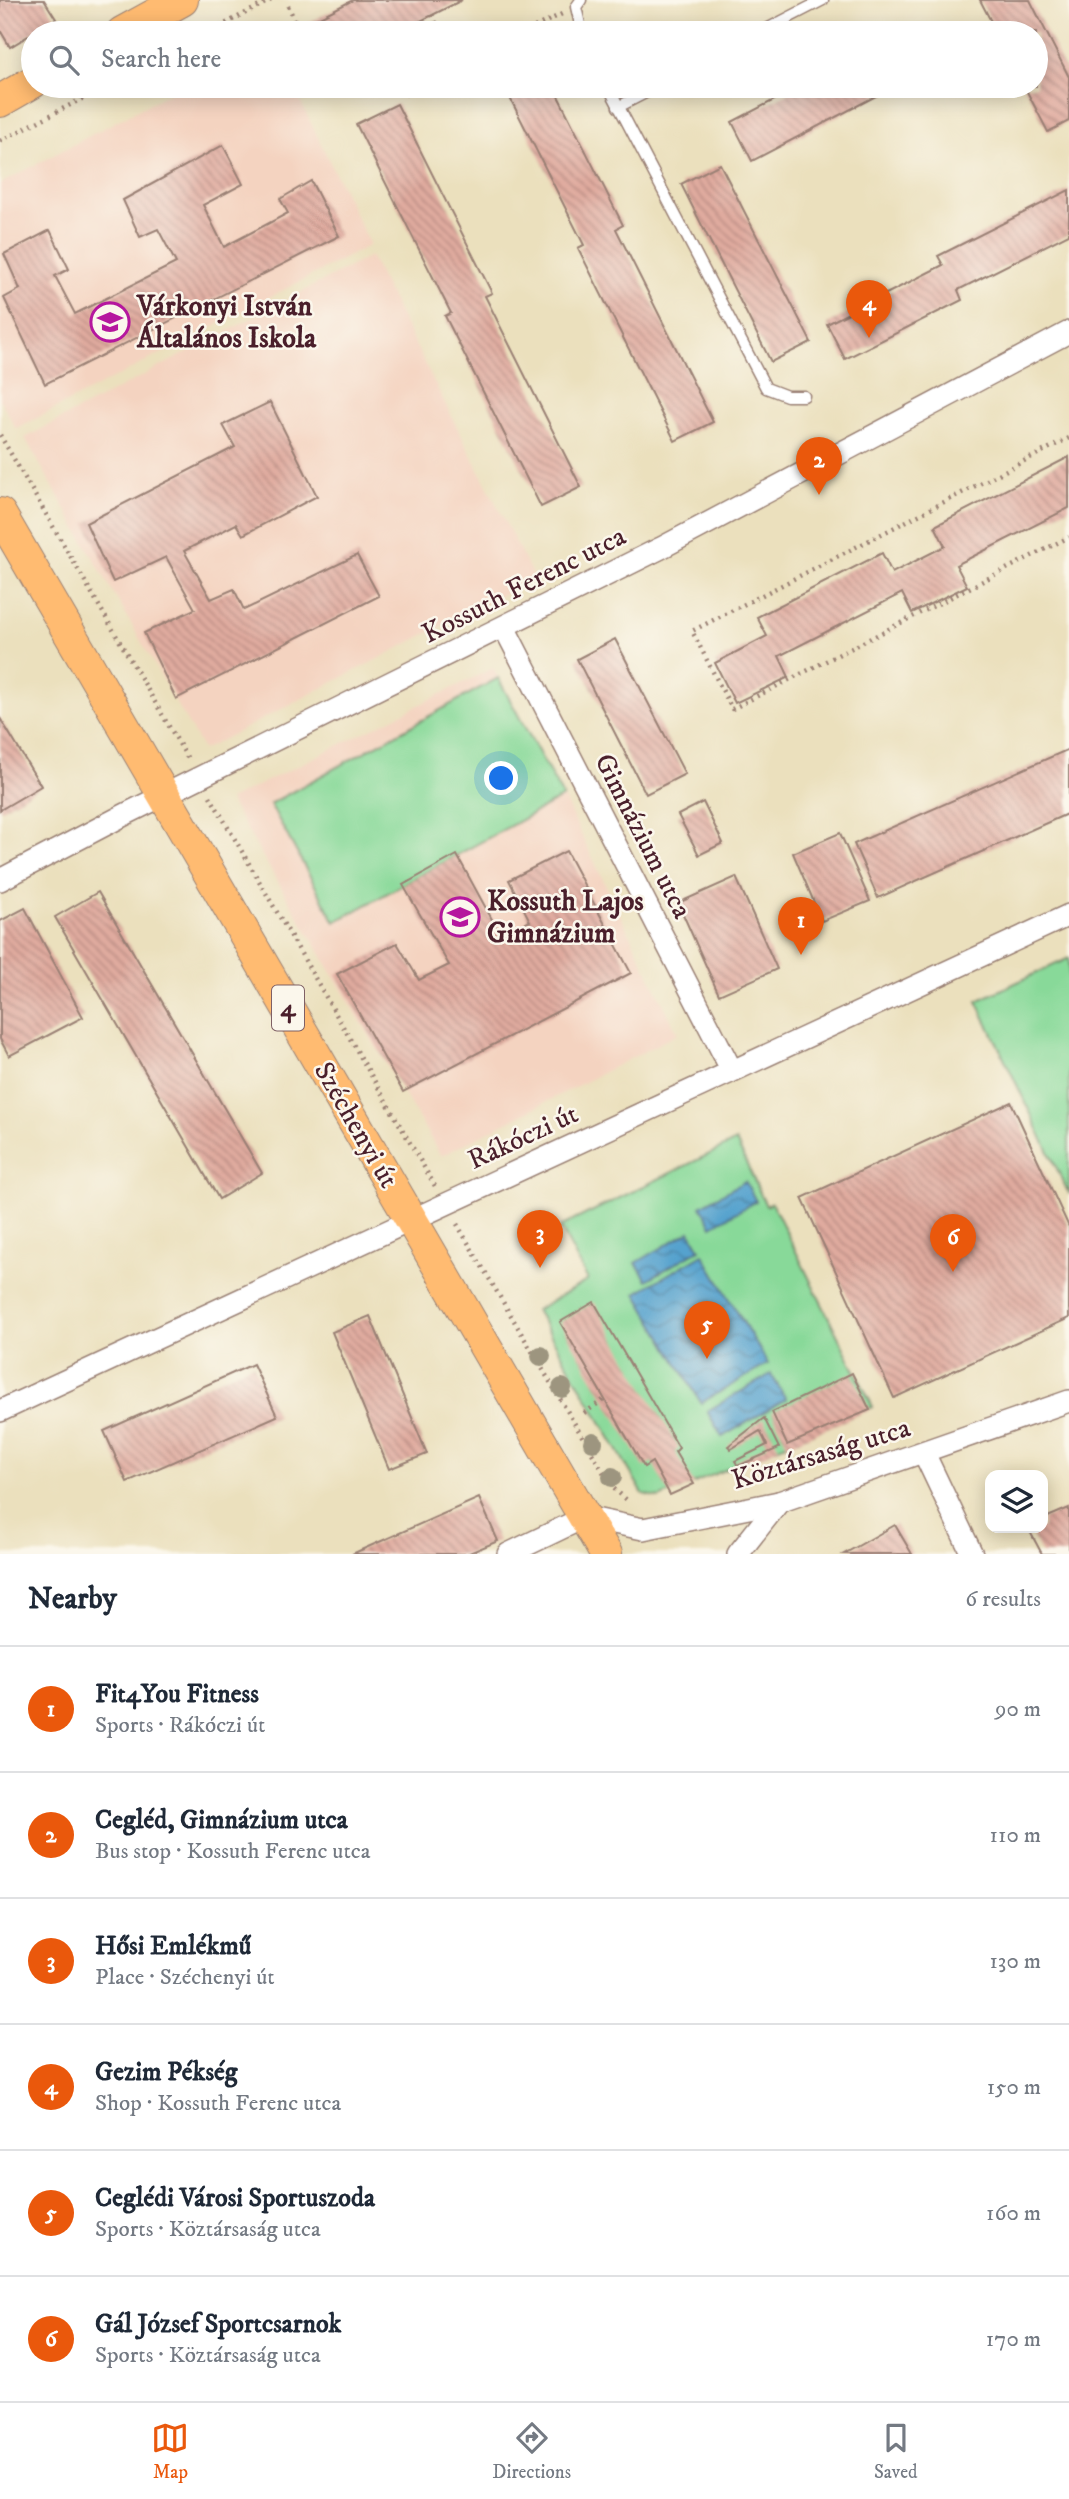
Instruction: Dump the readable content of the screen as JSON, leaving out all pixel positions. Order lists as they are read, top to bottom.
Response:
{
  "streets": {
    "main road": ["4", "Széchenyi út"],
    "street": [
      "Kossuth Ferenc utca",
      "Gimnázium utca",
      "Rákóczi út",
      "Köztársaság utca"
    ]
  },
  "crossings": [
    ["Kossuth Ferenc utca", "Gimnázium utca"],
    ["Kossuth Ferenc utca", "Széchenyi út"],
    ["Gimnázium utca", "Rákóczi út"],
    ["Széchenyi út", "Rákóczi út"],
    ["Széchenyi út", "Köztársaság utca"]
  ],
  "places": {
    "school or university": ["Várkonyi István Általános Iskola", "Kossuth Lajos Gimnázium"]
  },
  "page": {
    "search": "Search here",
    "pins": [
      "4",
      "2",
      "1",
      "3",
      "6",
      "5"
    ],
    "heading": ["Nearby", "6 results"],
    "list": [
      {
        "mark": "1",
        "name": "Fit4You Fitness",
        "note": "Sports · Rákóczi út",
        "value": "90 m"
      },
      {
        "mark": "2",
        "name": "Cegléd, Gimnázium utca",
        "note": "Bus stop · Kossuth Ferenc utca",
        "value": "110 m"
      },
      {
        "mark": "3",
        "name": "Hősi Emlékmű",
        "note": "Place · Széchenyi út",
        "value": "130 m"
      },
      {
        "mark": "4",
        "name": "Gezim Pékség",
        "note": "Shop · Kossuth Ferenc utca",
        "value": "150 m"
      },
      {
        "mark": "5",
        "name": "Ceglédi Városi Sportuszoda",
        "note": "Sports · Köztársaság utca",
        "value": "160 m"
      },
      {
        "mark": "6",
        "name": "Gál József Sportcsarnok",
        "note": "Sports · Köztársaság utca",
        "value": "170 m"
      }
    ],
    "nav": ["Map", "Directions", "Saved"]
  }
}
